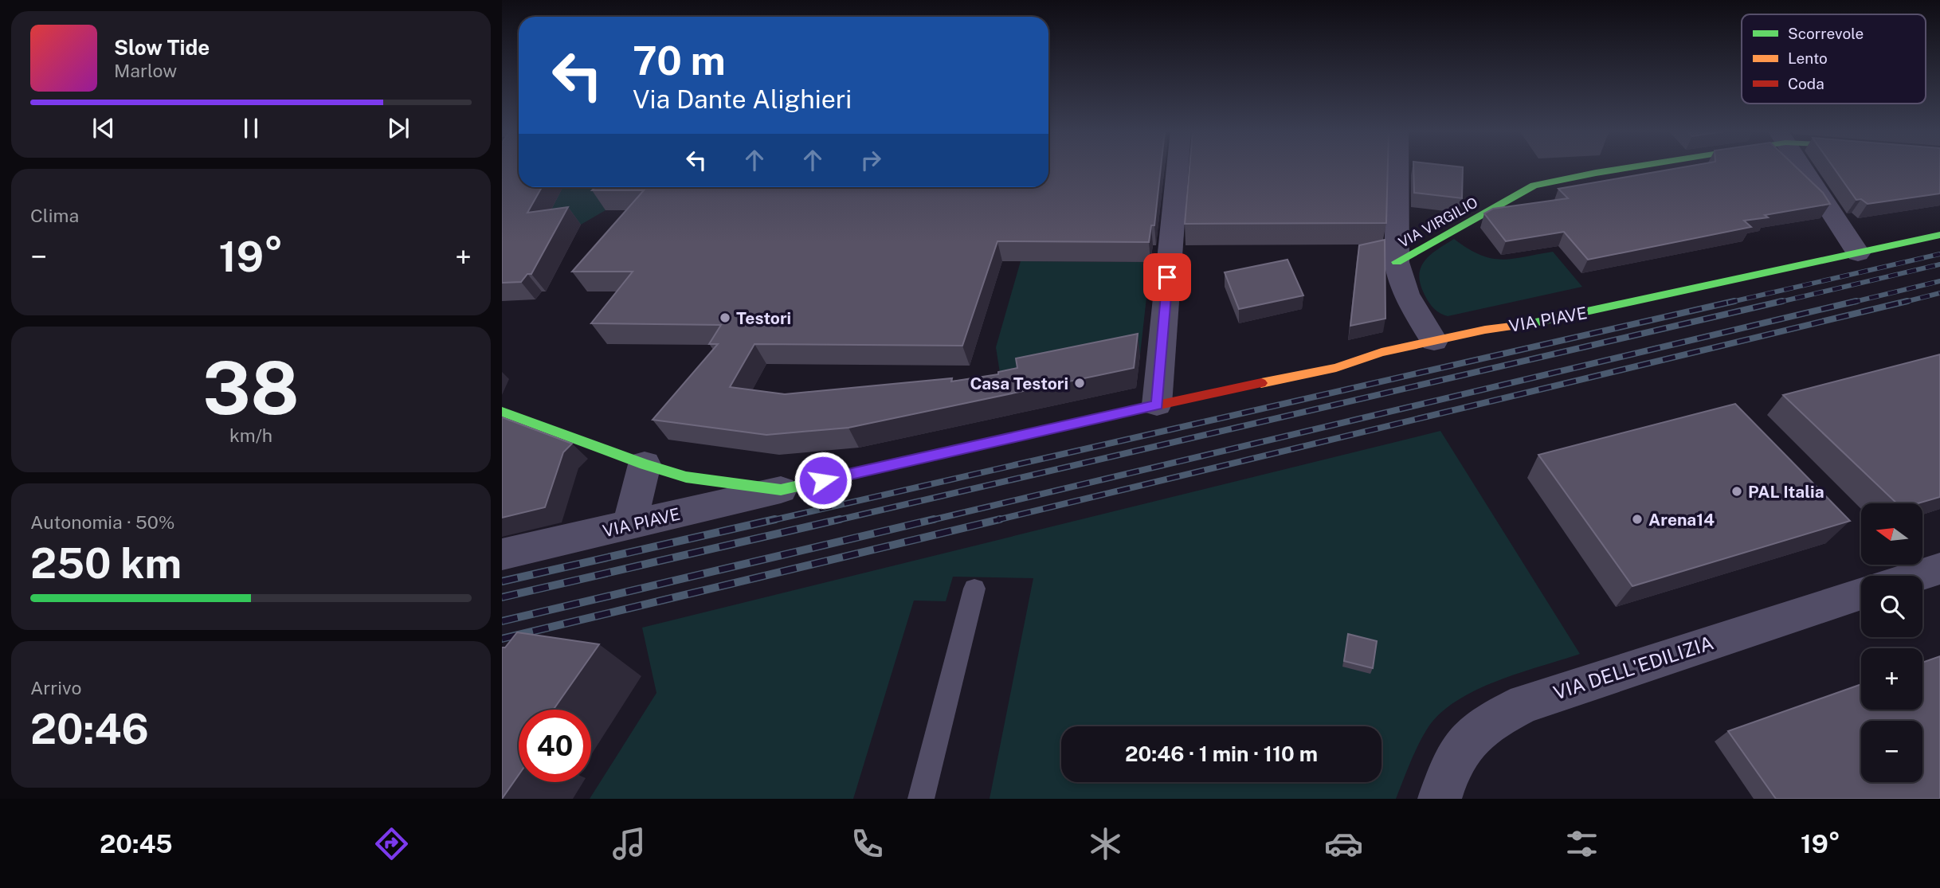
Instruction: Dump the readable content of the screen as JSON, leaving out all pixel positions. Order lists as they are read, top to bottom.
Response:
{
  "streets": {
    "street": ["VIA VIRGILIO", "VIA PIAVE", "VIA DELL'EDILIZIA"]
  },
  "places": [
    "Testori",
    "Casa Testori",
    "PAL Italia",
    "Arena14"
  ],
  "legend": ["Scorrevole", "Lento", "Coda"],
  "north": "left",
  "page": {
    "turn": ["70 m", "Via Dante Alighieri"],
    "song": ["Slow Tide", "Marlow"],
    "tile": [
      "Clima",
      ["38", "km/h"],
      ["Autonomia · 50%", "250 km"],
      ["Arrivo", "20:46"]
    ],
    "heat": ["−", "19°", "+"],
    "map_buttons": ["+", "−"],
    "limit": "40",
    "trip": "20:46 · 1 min · 110 m",
    "tabs": ["20:45", "19°"]
  }
}
